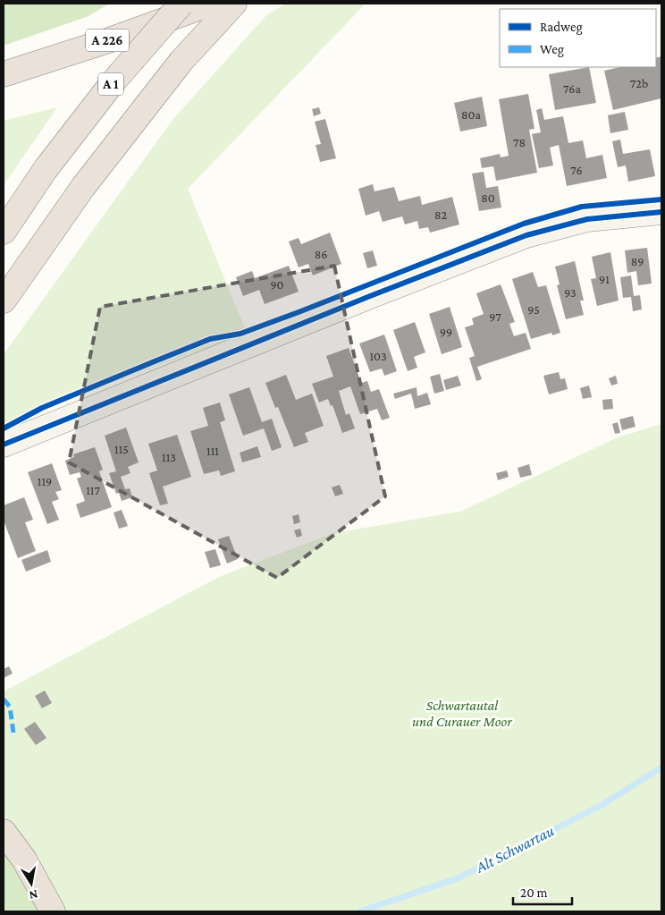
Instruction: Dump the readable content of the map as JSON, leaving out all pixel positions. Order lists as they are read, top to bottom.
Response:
{
  "streets": {
    "highway": ["A 226", "A 1"]
  },
  "water": ["Alt Schwartau"],
  "parks": ["Schwartautal und Curauer Moor"],
  "house_numbers": [
    "72b",
    "76a",
    "80a",
    "78",
    "76",
    "80",
    "82",
    "86",
    "89",
    "91",
    "90",
    "93",
    "95",
    "97",
    "99",
    "103",
    "115",
    "111",
    "113",
    "119",
    "117"
  ],
  "legend": ["Radweg", "Weg"],
  "scale_bar": "20 m",
  "north": "bottom"
}
